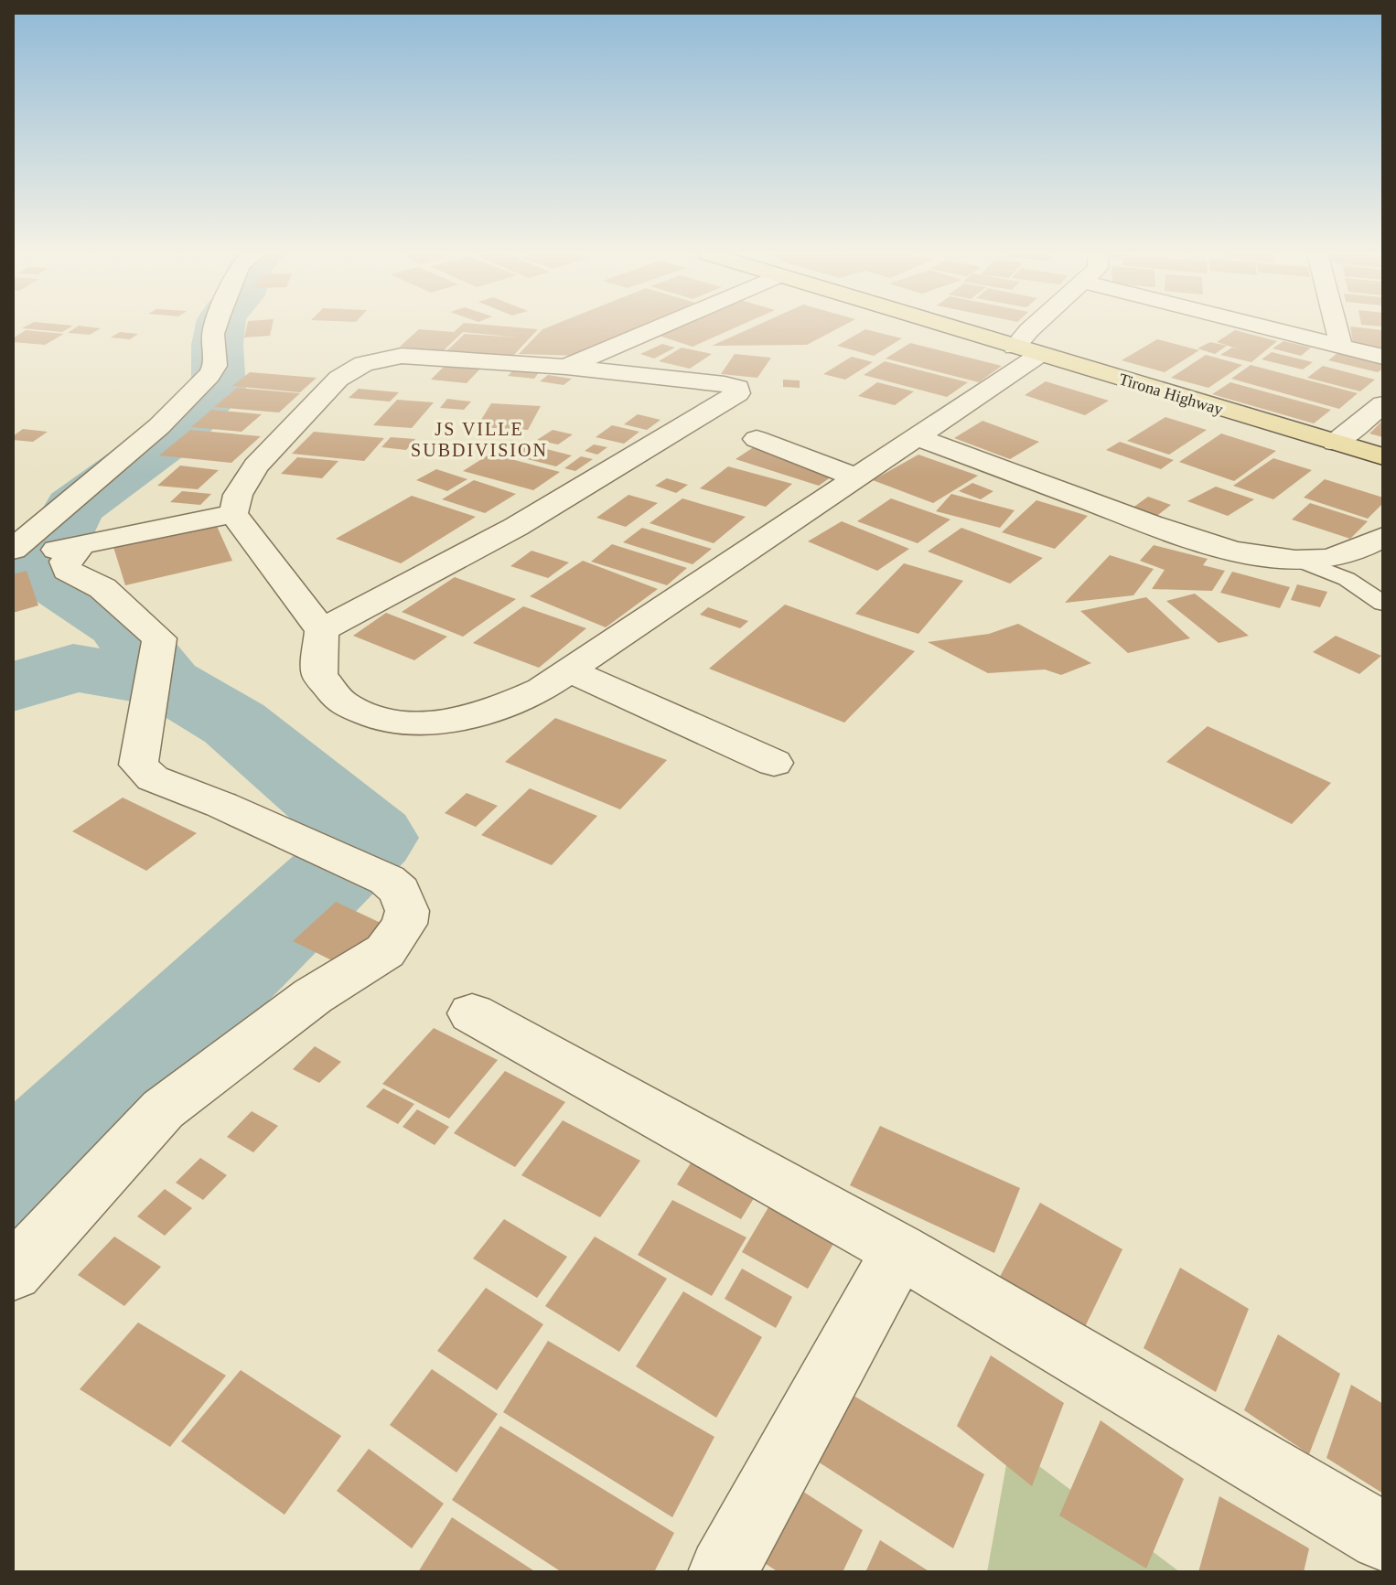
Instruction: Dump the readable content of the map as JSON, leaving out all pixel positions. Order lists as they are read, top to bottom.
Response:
{
  "streets": {
    "main road": ["Tirona Highway"]
  },
  "districts": ["JS VILLE SUBDIVISION"]
}
